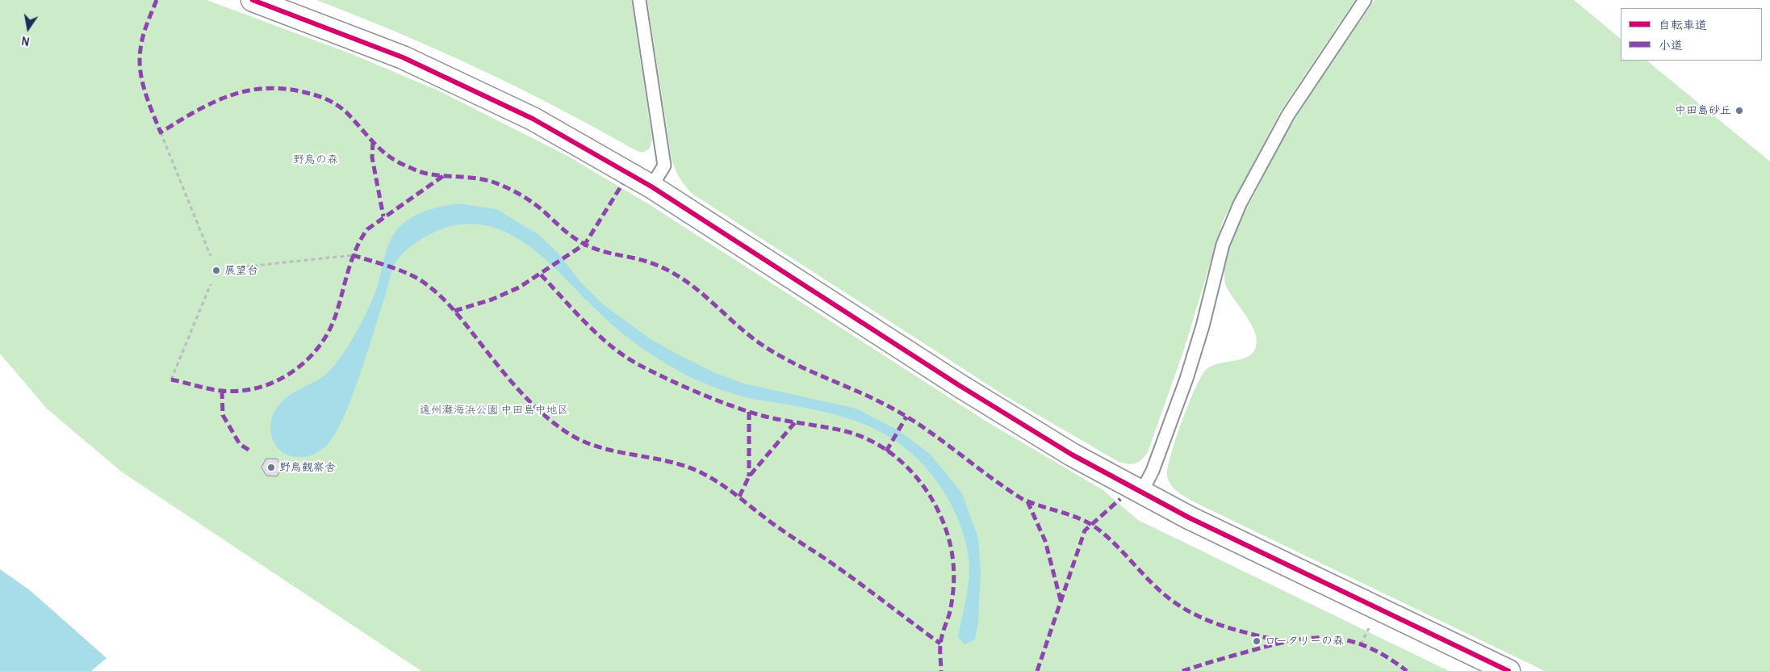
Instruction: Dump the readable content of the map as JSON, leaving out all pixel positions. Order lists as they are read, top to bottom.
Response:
{
  "parks": ["野鳥の森", "遠州灘海浜公園 中田島中地区"],
  "places": [
    "中田島砂丘",
    "展望台",
    "野鳥観察舎",
    "ロータリーの森"
  ],
  "legend": ["自転車道", "小道"],
  "north": "bottom"
}
